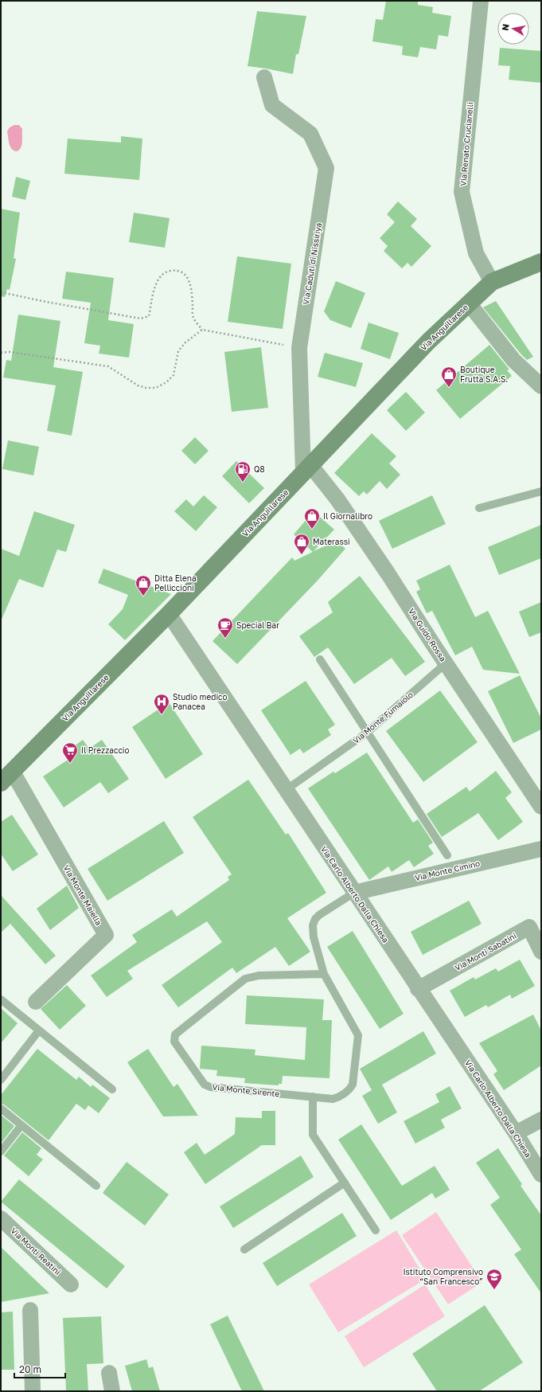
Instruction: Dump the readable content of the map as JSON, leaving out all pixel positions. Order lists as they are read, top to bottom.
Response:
{
  "streets": {
    "main road": ["Via Anguillarese"],
    "street": [
      "Via Renato Crucianelli",
      "Via Caduti di Nissiriya",
      "Via Guido Rossa",
      "Via Monte Cimino",
      "Via Carlo Alberto Dalla Chiesa",
      "Via Monte Maiella",
      "Via Monti Sabatini",
      "Via Monti Reatini"
    ],
    "lane": ["Via Monte Fumaiolo", "Via Monte Sirente"]
  },
  "crossings": [
    ["Via Renato Crucianelli", "Via Anguillarese"],
    ["Via Caduti di Nissiriya", "Via Anguillarese"],
    ["Via Caduti di Nissiriya", "Via Guido Rossa"],
    ["Via Anguillarese", "Via Guido Rossa"],
    ["Via Anguillarese", "Via Carlo Alberto Dalla Chiesa"],
    ["Via Anguillarese", "Via Monte Maiella"],
    ["Via Guido Rossa", "Via Monte Fumaiolo"],
    ["Via Monte Fumaiolo", "Via Carlo Alberto Dalla Chiesa"],
    ["Via Monte Cimino", "Via Carlo Alberto Dalla Chiesa"],
    ["Via Monte Cimino", "Via Monte Sirente"],
    ["Via Carlo Alberto Dalla Chiesa", "Via Monti Sabatini"],
    ["Via Carlo Alberto Dalla Chiesa", "Via Monte Sirente"]
  ],
  "places": {
    "shop": [
      "Boutique Frutta S.A.S.",
      "Il Giornalibro",
      "Materassi",
      "Ditta Elena Pelliccioni"
    ],
    "fuel station": ["Q8"],
    "cafe": ["Special Bar"],
    "hospital": ["Studio medico Panacea"],
    "supermarket": ["Il Prezzaccio"],
    "school or university": ["Istituto Comprensivo “San Francesco”"]
  },
  "scale_bar": "20 m",
  "north": "left"
}
